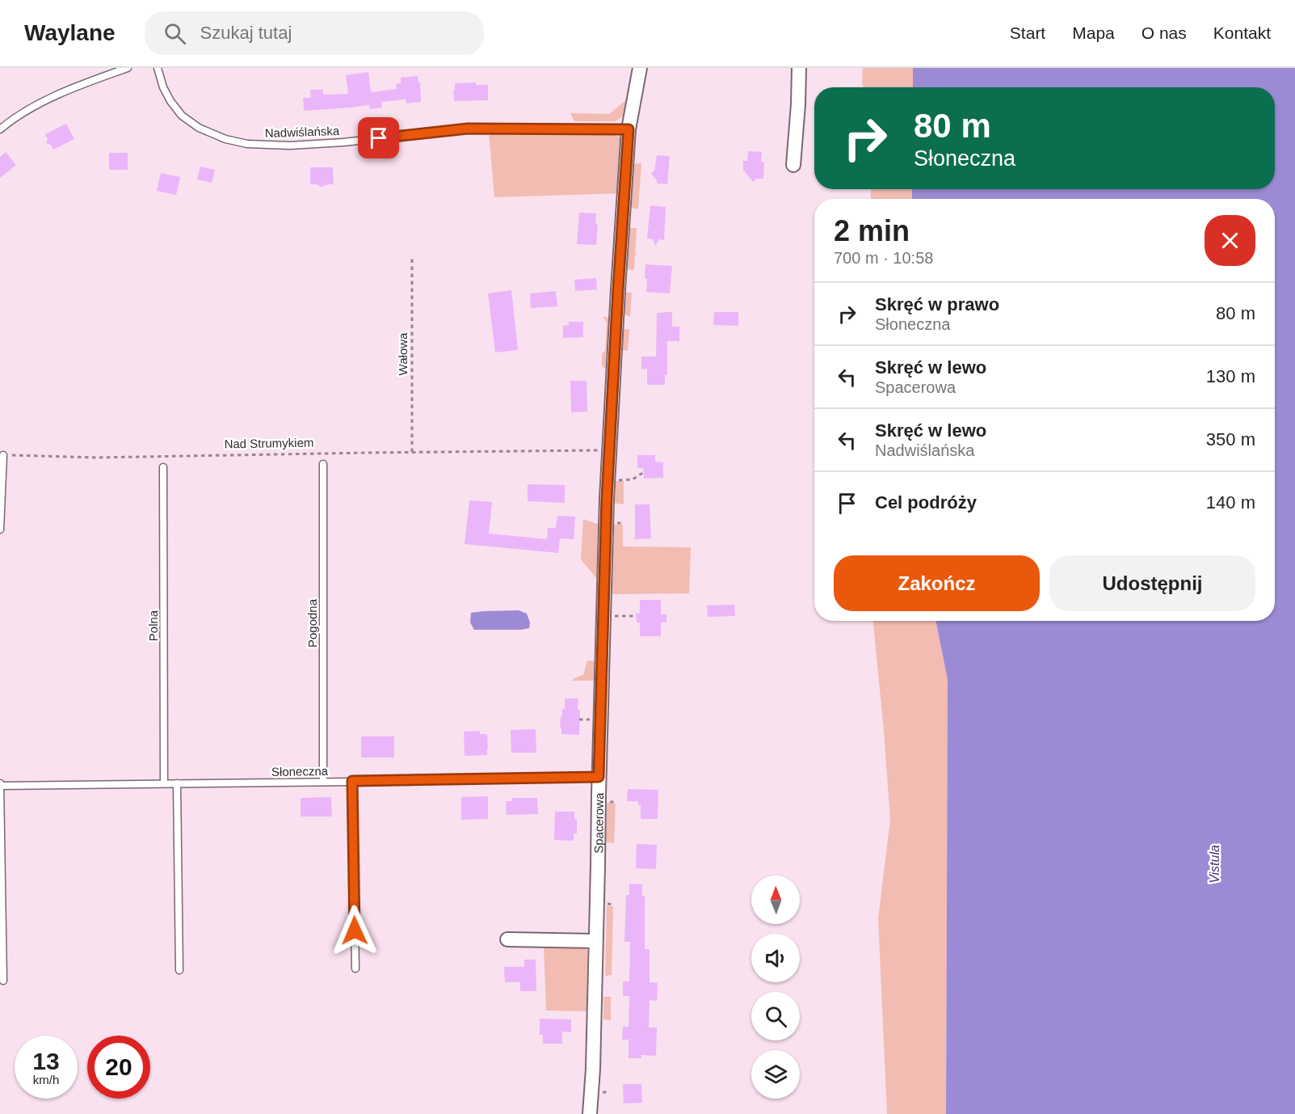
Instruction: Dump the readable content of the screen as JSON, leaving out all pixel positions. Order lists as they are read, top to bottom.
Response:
{
  "streets": {
    "street": ["Spacerowa"],
    "lane": [
      "Nadwiślańska",
      "Pogodna",
      "Polna",
      "Słoneczna"
    ],
    "path": ["Wałowa", "Nad Strumykiem"]
  },
  "crossings": [
    ["Nadwiślańska", "Spacerowa"],
    ["Wałowa", "Nad Strumykiem"],
    ["Nad Strumykiem", "Spacerowa"],
    ["Pogodna", "Słoneczna"],
    ["Polna", "Słoneczna"],
    ["Słoneczna", "Spacerowa"]
  ],
  "water": ["Vistula"],
  "north": "top",
  "page": {
    "header": "Waylane",
    "search": "Szukaj tutaj",
    "nav": [
      "Start",
      "Mapa",
      "O nas",
      "Kontakt"
    ],
    "turn": ["80 m", "Słoneczna"],
    "heading": ["2 min", "700 m · 10:58"],
    "list": [
      {
        "name": "Skręć w prawo",
        "note": "Słoneczna",
        "value": "80 m"
      },
      {
        "name": "Skręć w lewo",
        "note": "Spacerowa",
        "value": "130 m"
      },
      {
        "name": "Skręć w lewo",
        "note": "Nadwiślańska",
        "value": "350 m"
      },
      {
        "name": "Cel podróży",
        "value": "140 m"
      }
    ],
    "buttons": ["Zakończ", "Udostępnij"],
    "speed": "13 km/h",
    "limit": "20"
  }
}
